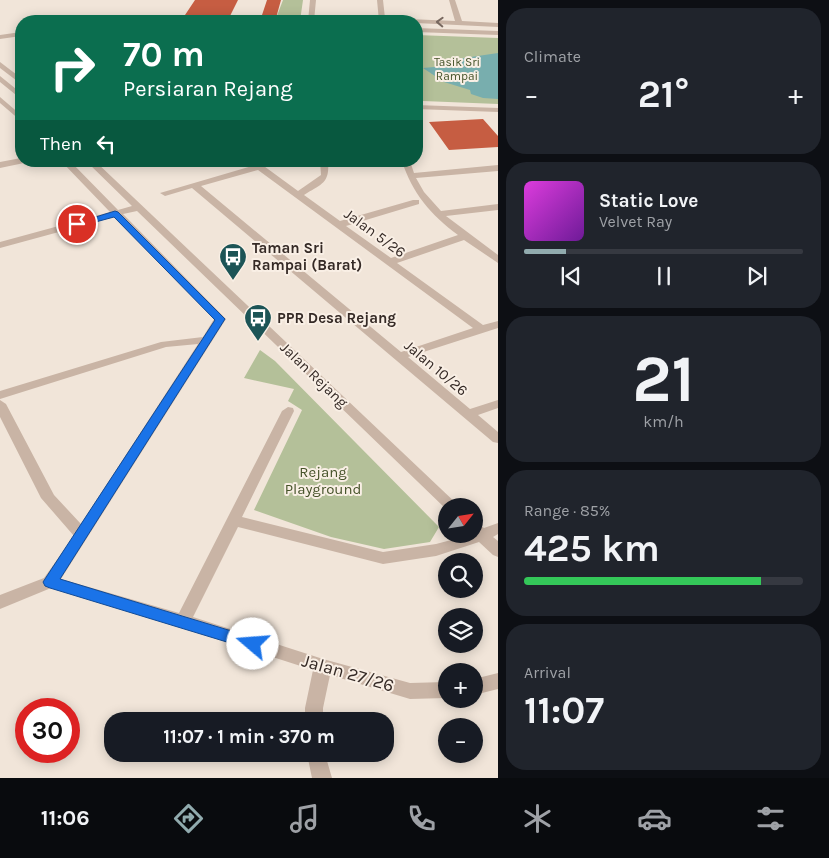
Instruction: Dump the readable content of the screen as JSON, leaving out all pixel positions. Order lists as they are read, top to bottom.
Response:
{
  "streets": {
    "street": [
      "Jalan 5/26",
      "Jalan 10/26",
      "Jalan Rejang",
      "Jalan 27/26"
    ]
  },
  "parks": ["Tasik Sri Rampai", "Rejang Playground"],
  "places": {
    "bus stop": ["Taman Sri Rampai (Barat)", "PPR Desa Rejang"]
  },
  "north": "top right",
  "page": {
    "tile": [
      "Climate",
      ["21", "km/h"],
      ["Range · 85%", "425 km"],
      ["Arrival", "11:07"]
    ],
    "turn": ["70 m", "Persiaran Rejang"],
    "heat": ["−", "21°", "+"],
    "then": "Then",
    "song": ["Static Love", "Velvet Ray"],
    "map_buttons": ["+", "−"],
    "limit": "30",
    "trip": "11:07 · 1 min · 370 m",
    "tabs": "11:06"
  }
}
